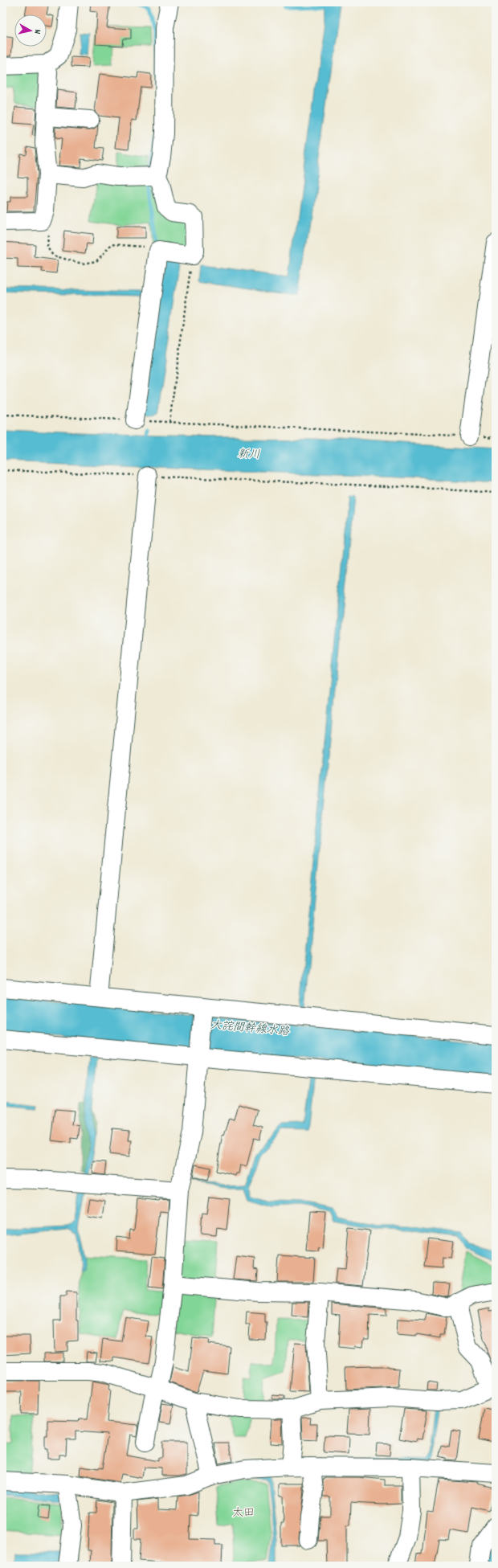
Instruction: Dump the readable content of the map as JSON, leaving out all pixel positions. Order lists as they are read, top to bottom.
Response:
{
  "districts": ["太田"],
  "water": ["新川", "大詫間幹線水路"],
  "north": "right"
}
